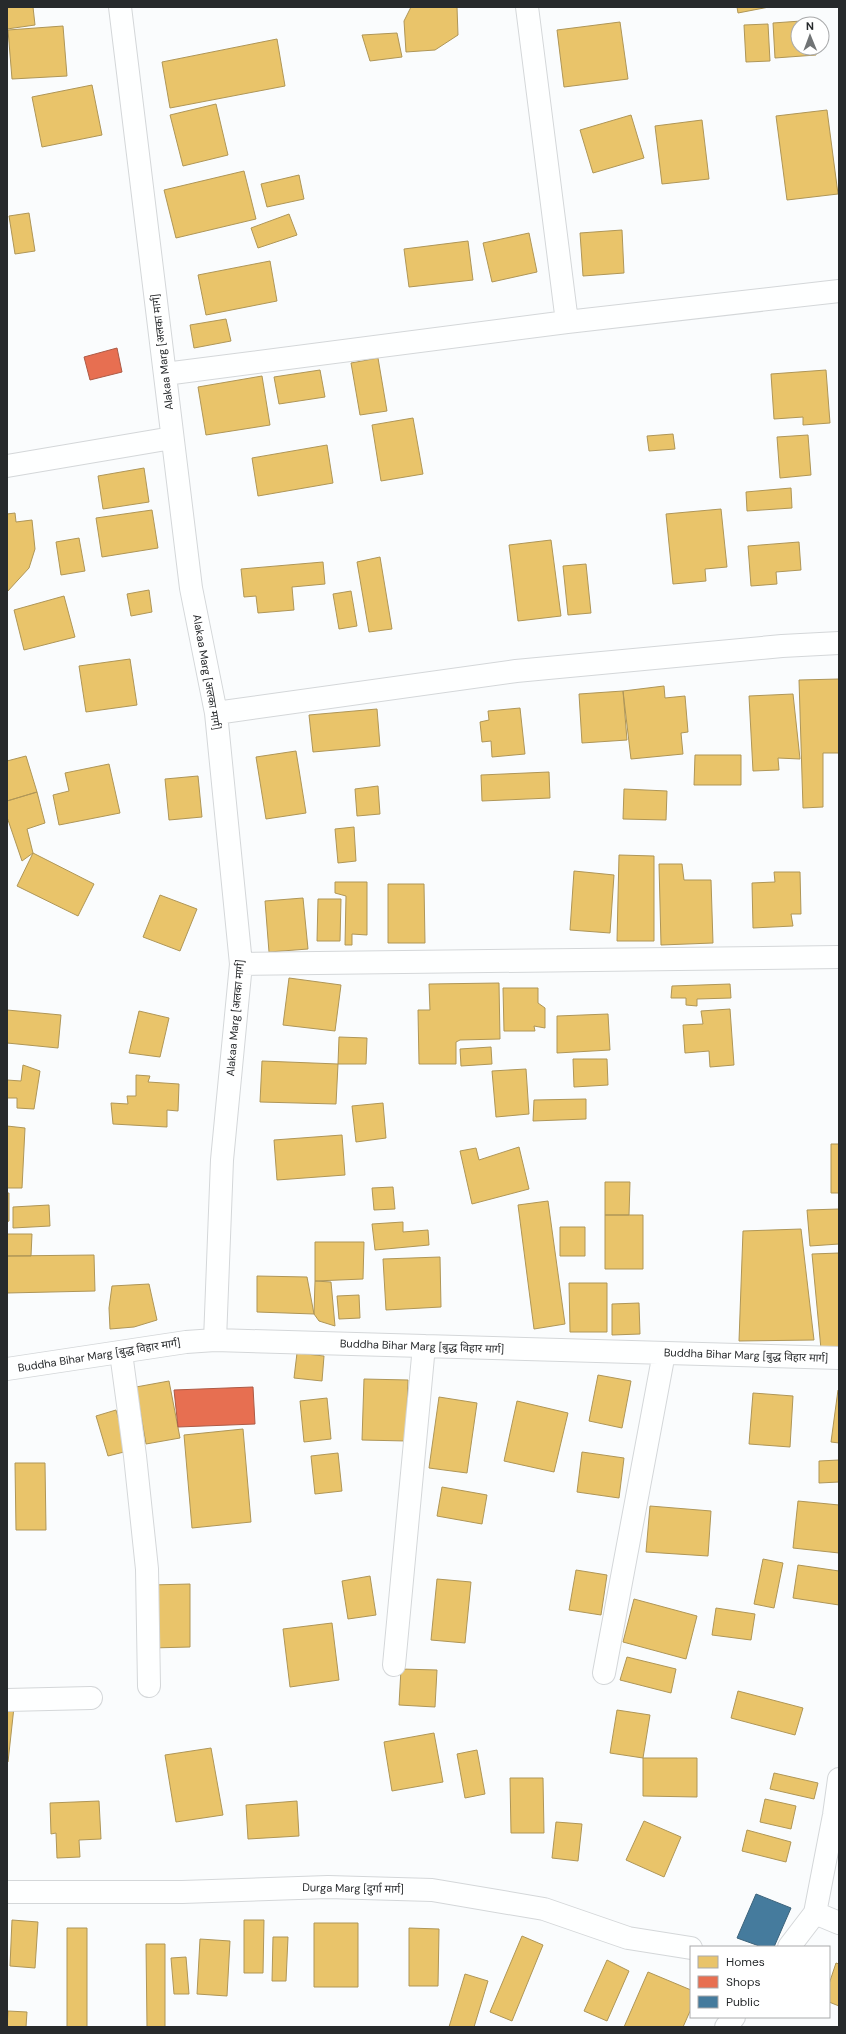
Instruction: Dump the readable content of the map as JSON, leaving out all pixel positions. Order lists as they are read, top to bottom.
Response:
{
  "streets": {
    "street": ["Alakaa Marg [अलका मार्ग]", "Buddha Bihar Marg [बुद्ध विहार मार्ग]", "Durga Marg [दुर्गा मार्ग]"]
  },
  "crossings": [
    ["Alakaa Marg [अलका मार्ग]", "Buddha Bihar Marg [बुद्ध विहार मार्ग]"]
  ],
  "legend": ["Homes", "Shops", "Public"],
  "north": "top"
}
